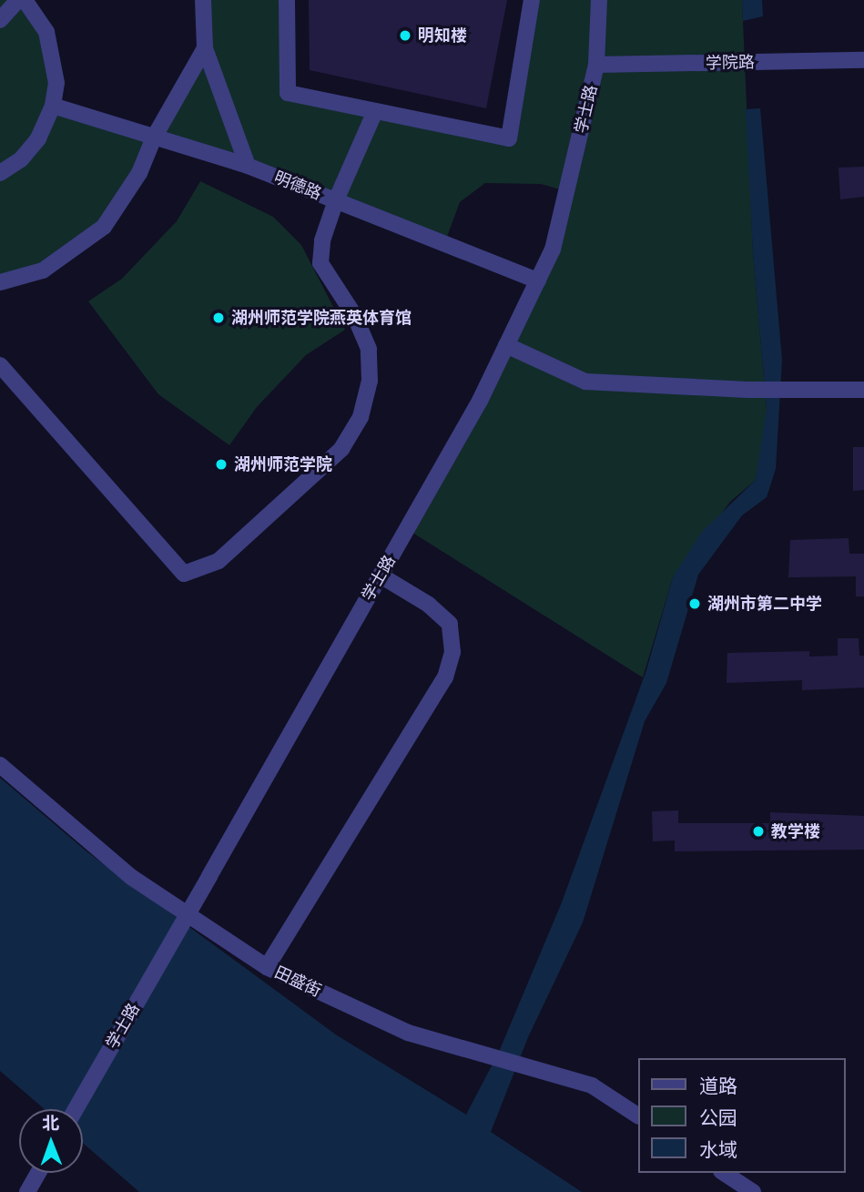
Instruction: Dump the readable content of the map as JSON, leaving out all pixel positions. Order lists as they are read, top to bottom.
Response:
{
  "streets": {
    "street": [
      "学院路",
      "学士路",
      "明德路",
      "田盛街"
    ]
  },
  "crossings": [
    ["学院路", "学士路"],
    ["学士路", "明德路"]
  ],
  "places": [
    "明知楼",
    "湖州师范学院燕英体育馆",
    "湖州师范学院",
    "湖州市第二中学",
    "教学楼"
  ],
  "legend": ["道路", "公园", "水域"],
  "north": "top"
}
